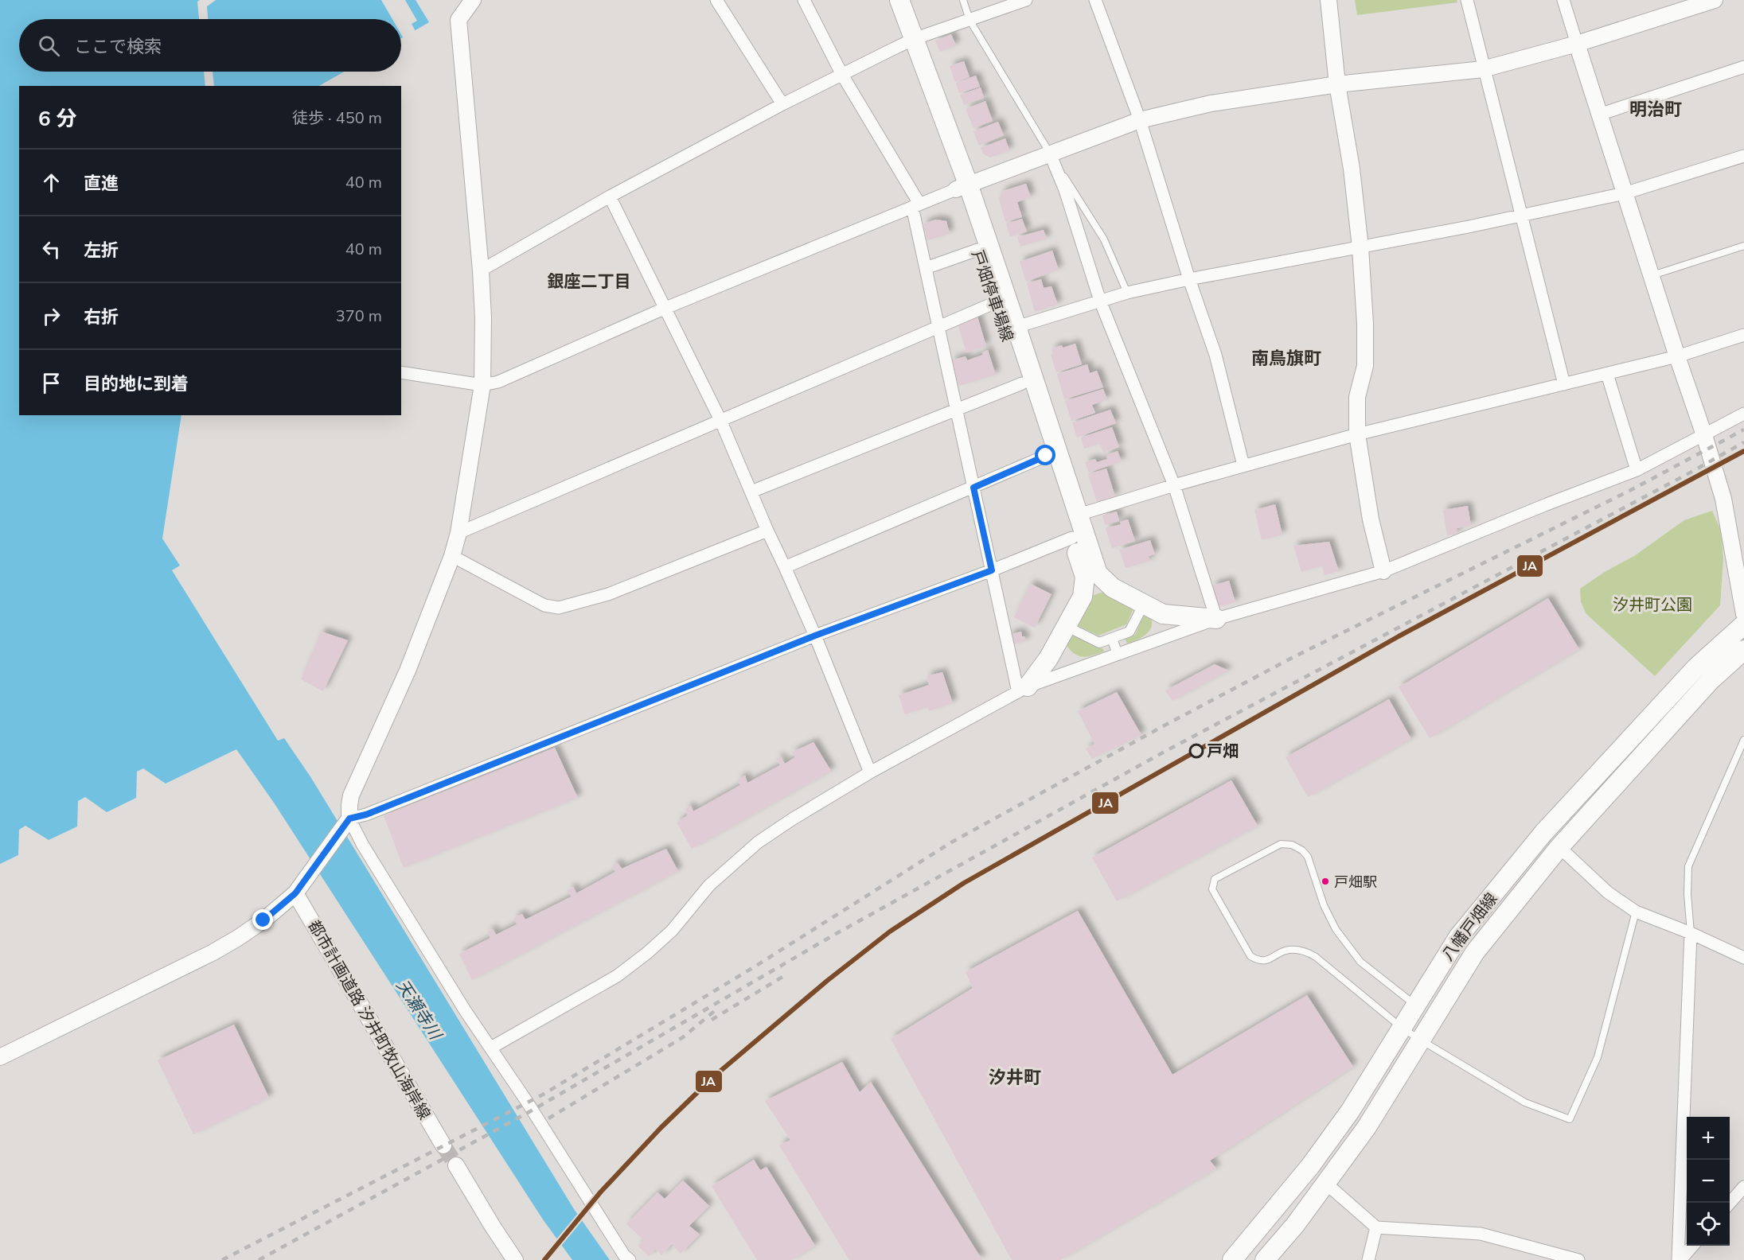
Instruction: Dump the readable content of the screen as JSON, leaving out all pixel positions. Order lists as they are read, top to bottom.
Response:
{
  "streets": {
    "main road": ["戸畑停車場線", "八幡戸畑線"],
    "street": ["都市計画道路 汐井町牧山海岸線"]
  },
  "districts": [
    "明治町",
    "銀座二丁目",
    "南鳥旗町",
    "汐井町"
  ],
  "water": ["天瀬寺川"],
  "parks": ["汐井町公園"],
  "places": ["戸畑", "戸畑駅"],
  "lines": ["transit line JA"],
  "page": {
    "search": "ここで検索",
    "heading": ["6 分", "徒歩 · 450 m"],
    "list": [
      ["直進", "40 m"],
      ["左折", "40 m"],
      ["右折", "370 m"],
      "目的地に到着"
    ],
    "map_buttons": ["+", "−"]
  }
}
